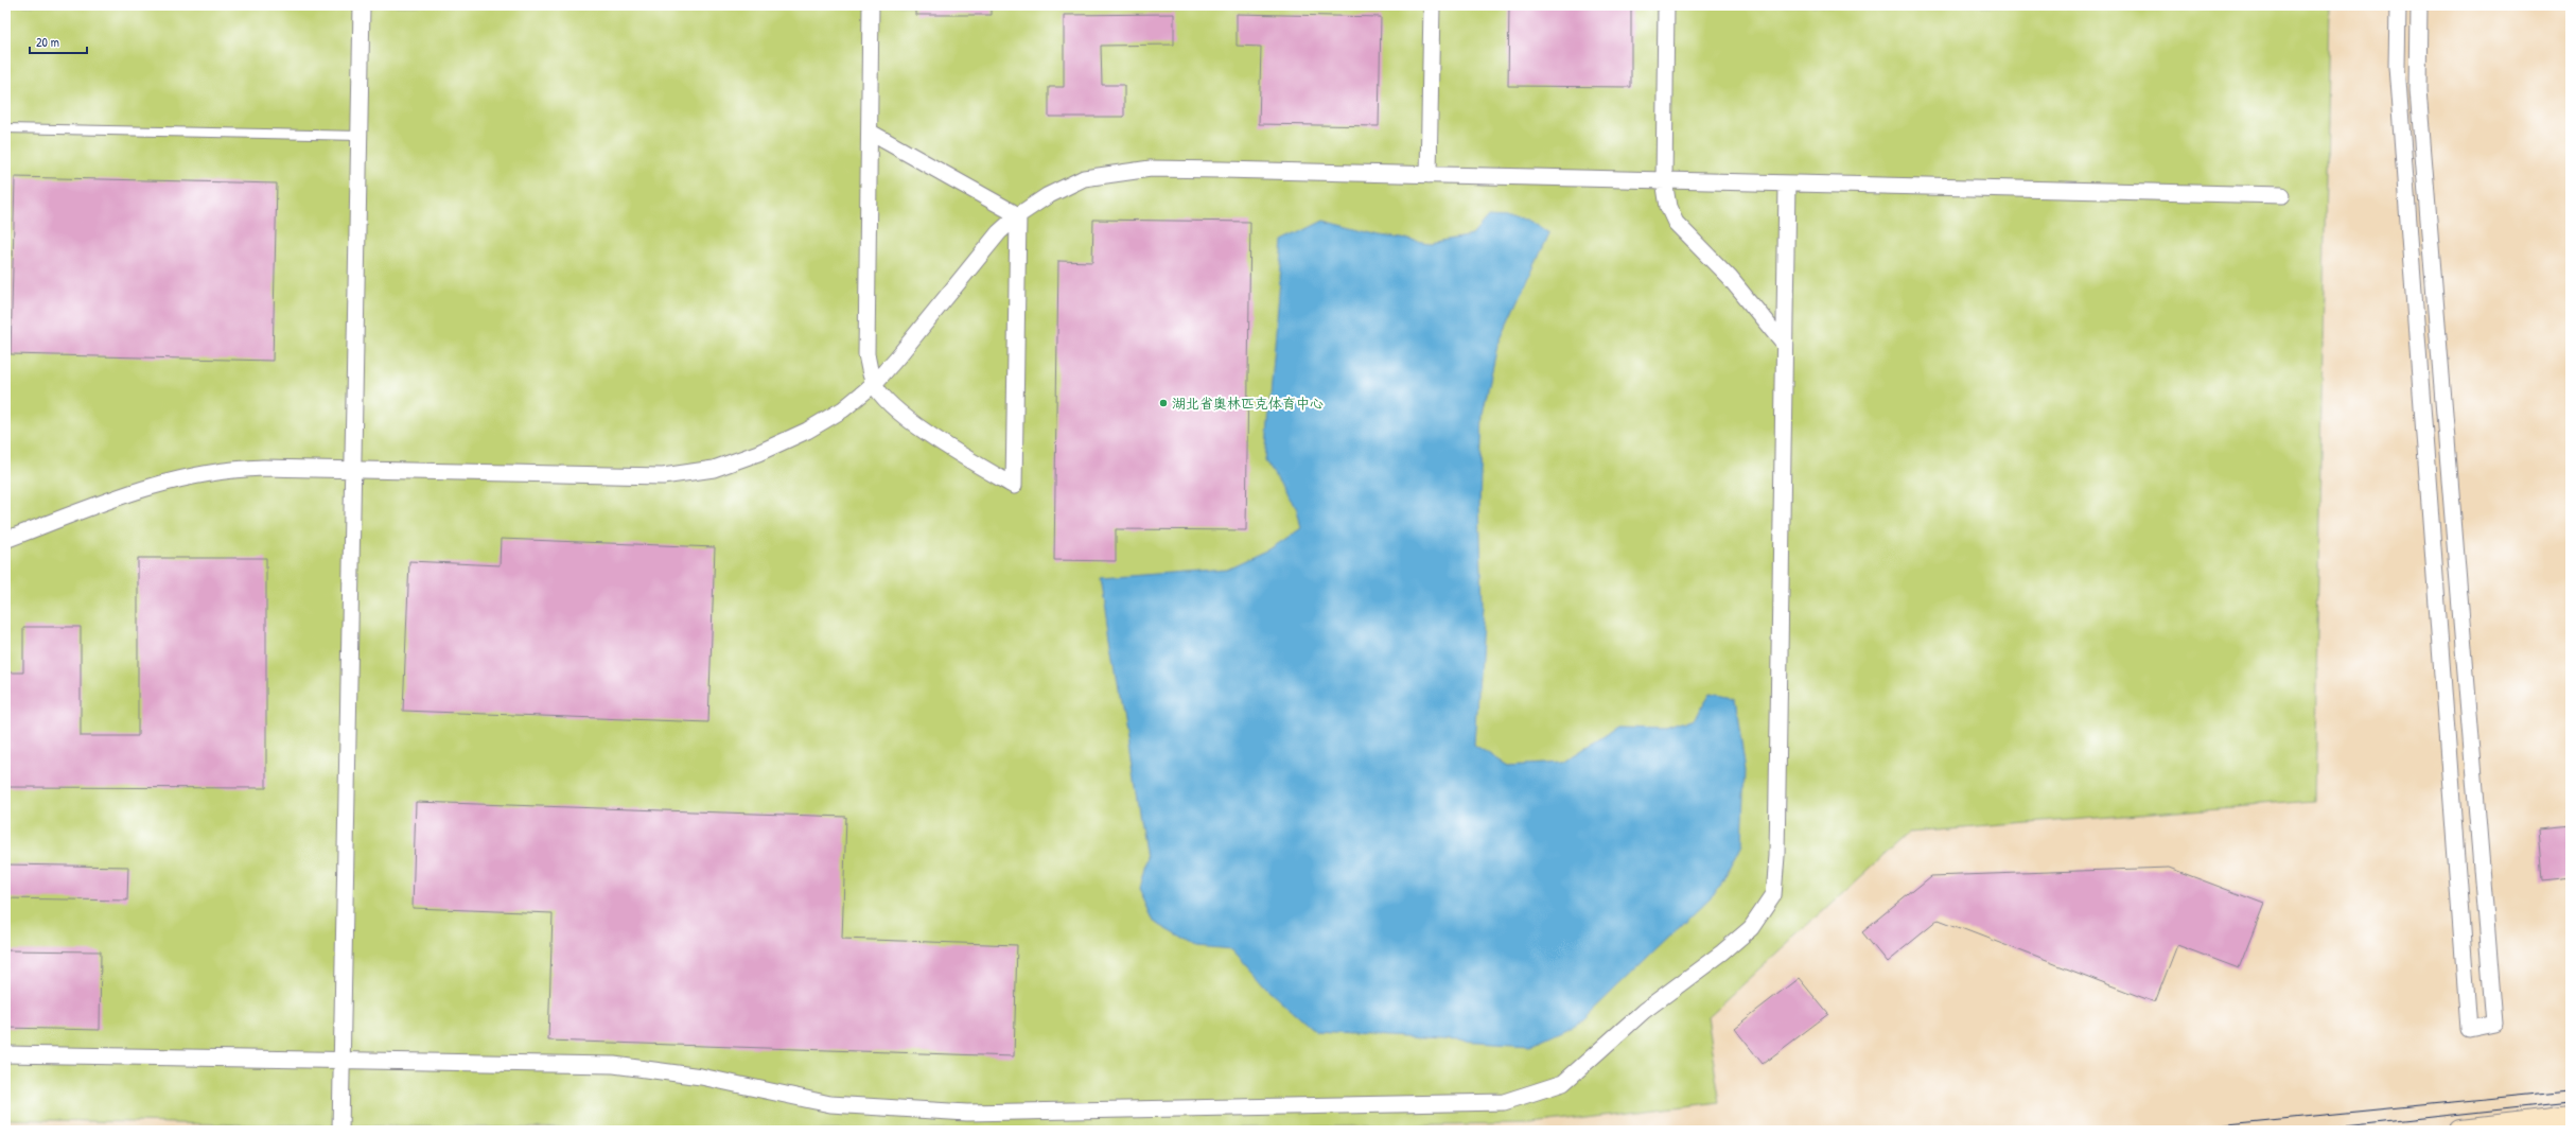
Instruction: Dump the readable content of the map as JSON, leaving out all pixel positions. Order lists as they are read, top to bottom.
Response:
{
  "places": ["湖北省奥林匹克体育中心"],
  "scale_bar": "20 m"
}
